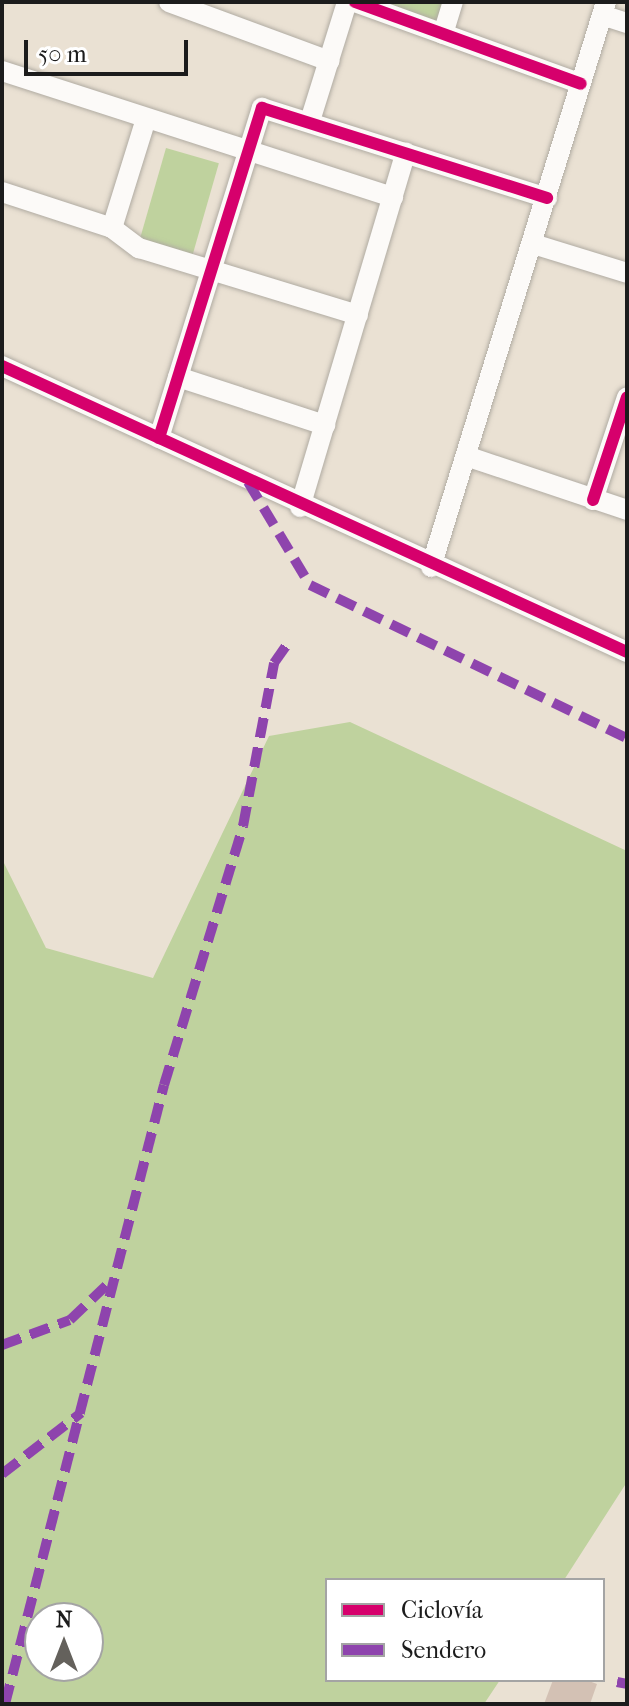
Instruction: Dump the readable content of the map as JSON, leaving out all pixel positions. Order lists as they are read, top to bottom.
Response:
{
  "legend": ["Ciclovía", "Sendero"],
  "scale_bar": "50 m",
  "north": "top"
}
